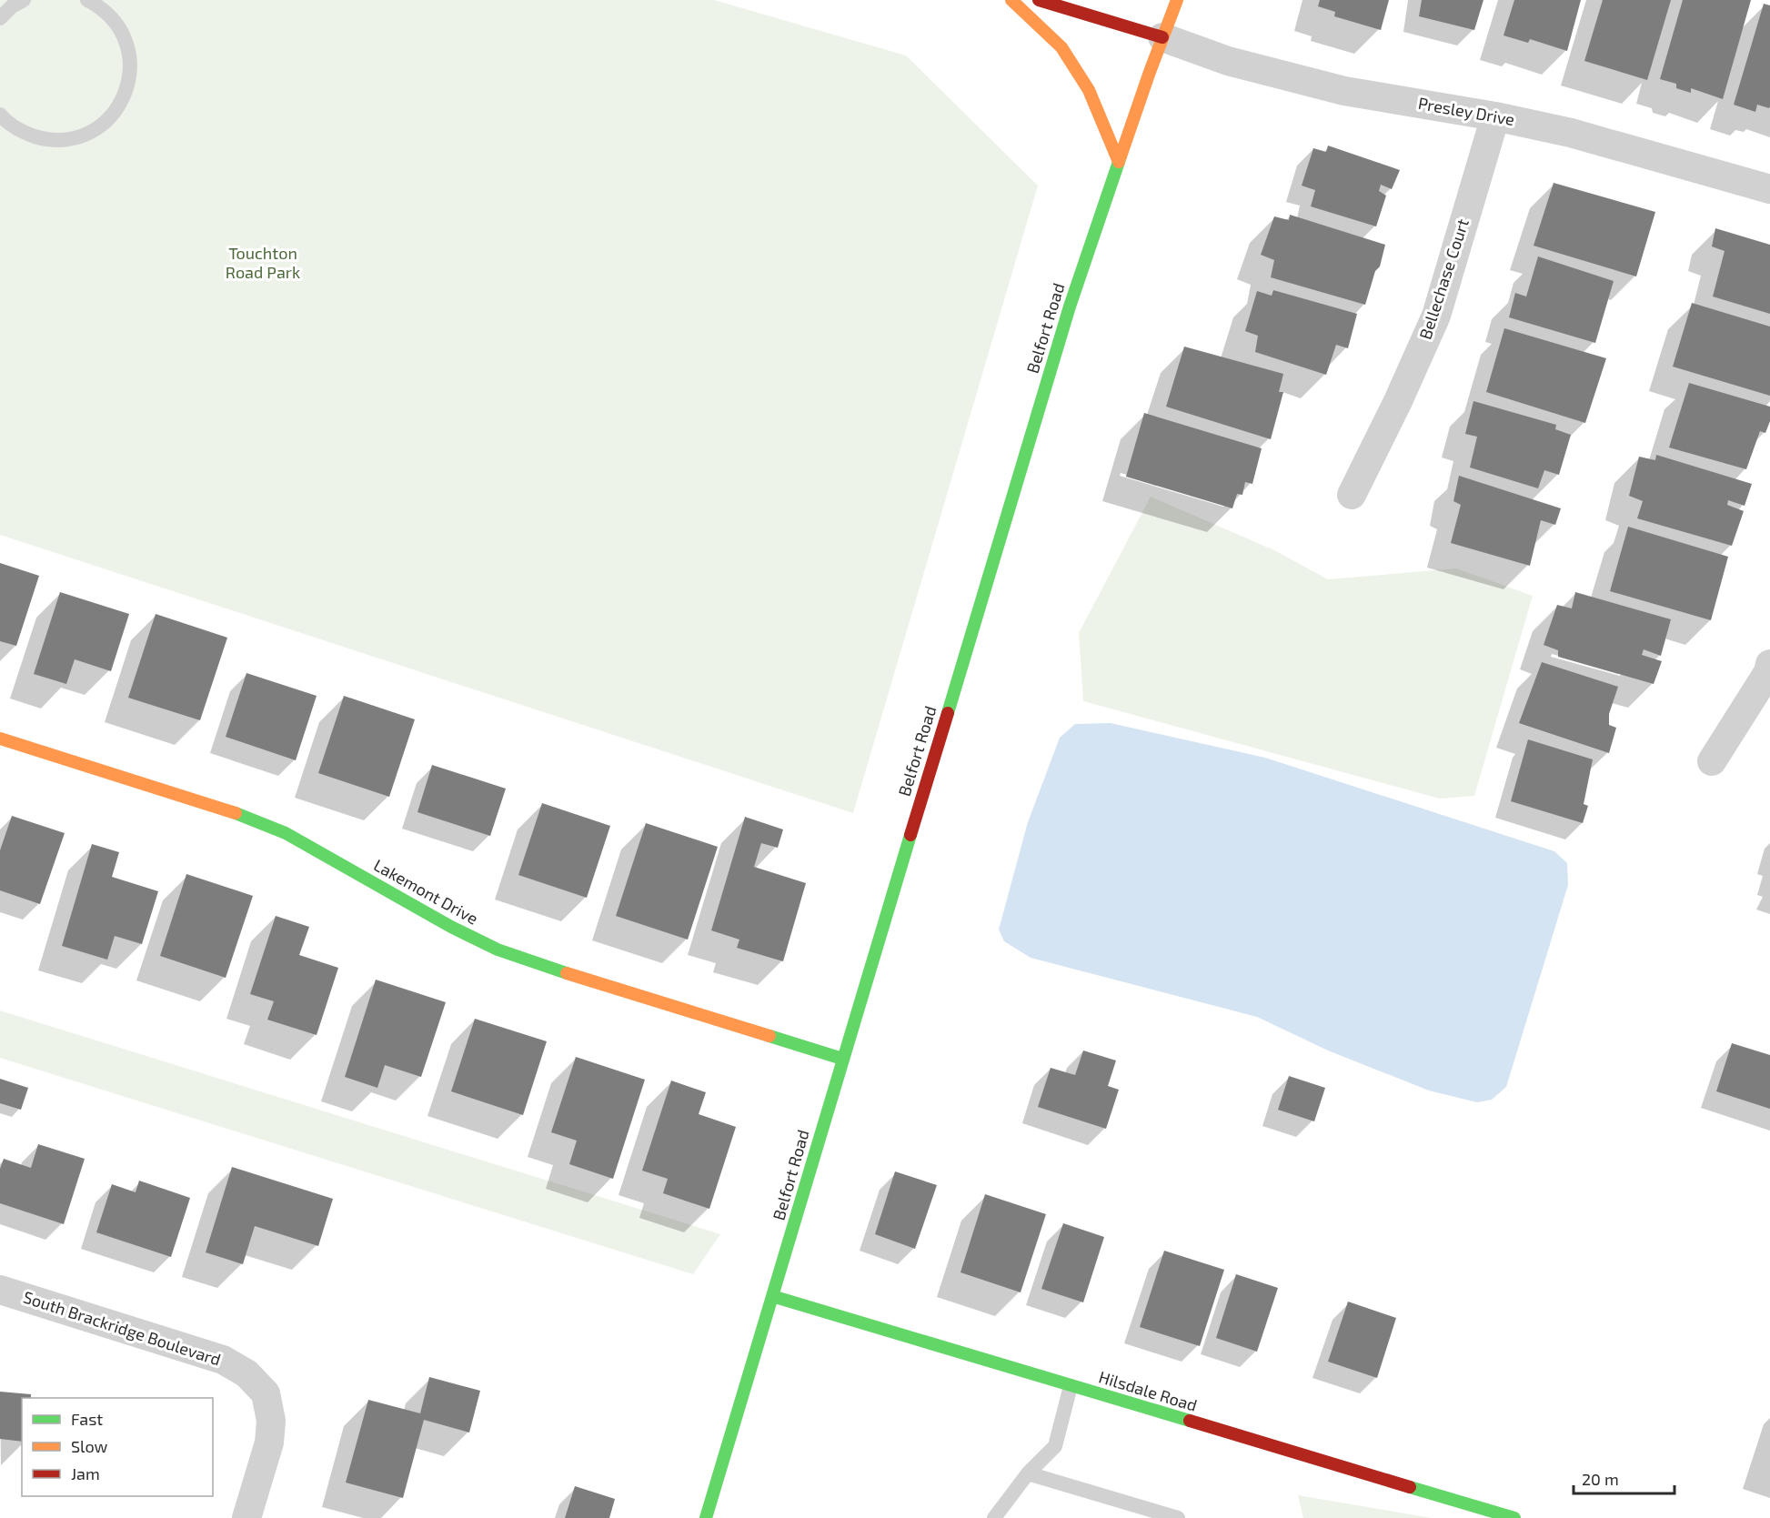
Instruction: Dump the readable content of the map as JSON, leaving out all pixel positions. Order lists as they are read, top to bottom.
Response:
{
  "streets": {
    "street": [
      "Presley Drive",
      "Bellechase Court",
      "Belfort Road",
      "Lakemont Drive",
      "South Brackridge Boulevard",
      "Hilsdale Road"
    ]
  },
  "crossings": [
    ["Presley Drive", "Bellechase Court"],
    ["Presley Drive", "Belfort Road"],
    ["Belfort Road", "Lakemont Drive"],
    ["Belfort Road", "Hilsdale Road"]
  ],
  "parks": ["Touchton Road Park"],
  "legend": ["Fast", "Slow", "Jam"],
  "scale_bar": "20 m"
}
